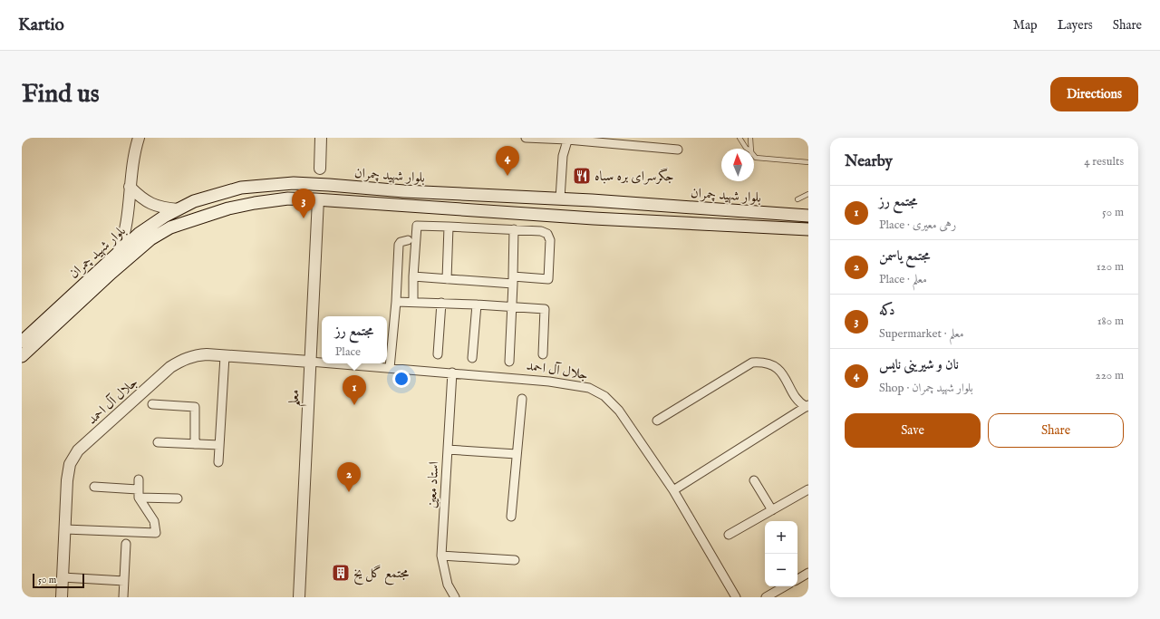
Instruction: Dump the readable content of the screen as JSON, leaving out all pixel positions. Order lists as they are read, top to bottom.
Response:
{
  "streets": {
    "main road": ["بلوار شهید چمران"],
    "street": ["جلال آل احمد", "معلم", "استاد معین"]
  },
  "crossings": [
    ["بلوار شهید چمران", "معلم"],
    ["جلال آل احمد", "معلم"],
    ["جلال آل احمد", "استاد معین"]
  ],
  "places": {
    "restaurant": ["جگرسرای بره سباه"],
    "building": ["مجتمع گل یخ"]
  },
  "scale_bar": "50 m",
  "north": "top",
  "page": {
    "header": "Kartio",
    "nav": ["Map", "Layers", "Share"],
    "buttons": [
      "Directions",
      ["Save", "Share"]
    ],
    "title": "Find us",
    "heading": ["Nearby", "4 results"],
    "pins": [
      "4",
      "3",
      "1",
      "2"
    ],
    "list": [
      {
        "mark": "1",
        "name": "مجتمع رز",
        "note": "Place · رهی معیری",
        "value": "50 m"
      },
      {
        "mark": "2",
        "name": "مجتمع یاسمن",
        "note": "Place · معلم",
        "value": "120 m"
      },
      {
        "mark": "3",
        "name": "دکه",
        "note": "Supermarket · معلم",
        "value": "180 m"
      },
      {
        "mark": "4",
        "name": "نان و شیرینی نایس",
        "note": "Shop · بلوار شهید چمران",
        "value": "220 m"
      }
    ],
    "popup": ["مجتمع رز", "Place"],
    "map_buttons": ["+", "−"],
    "scale": "50 m"
  }
}
